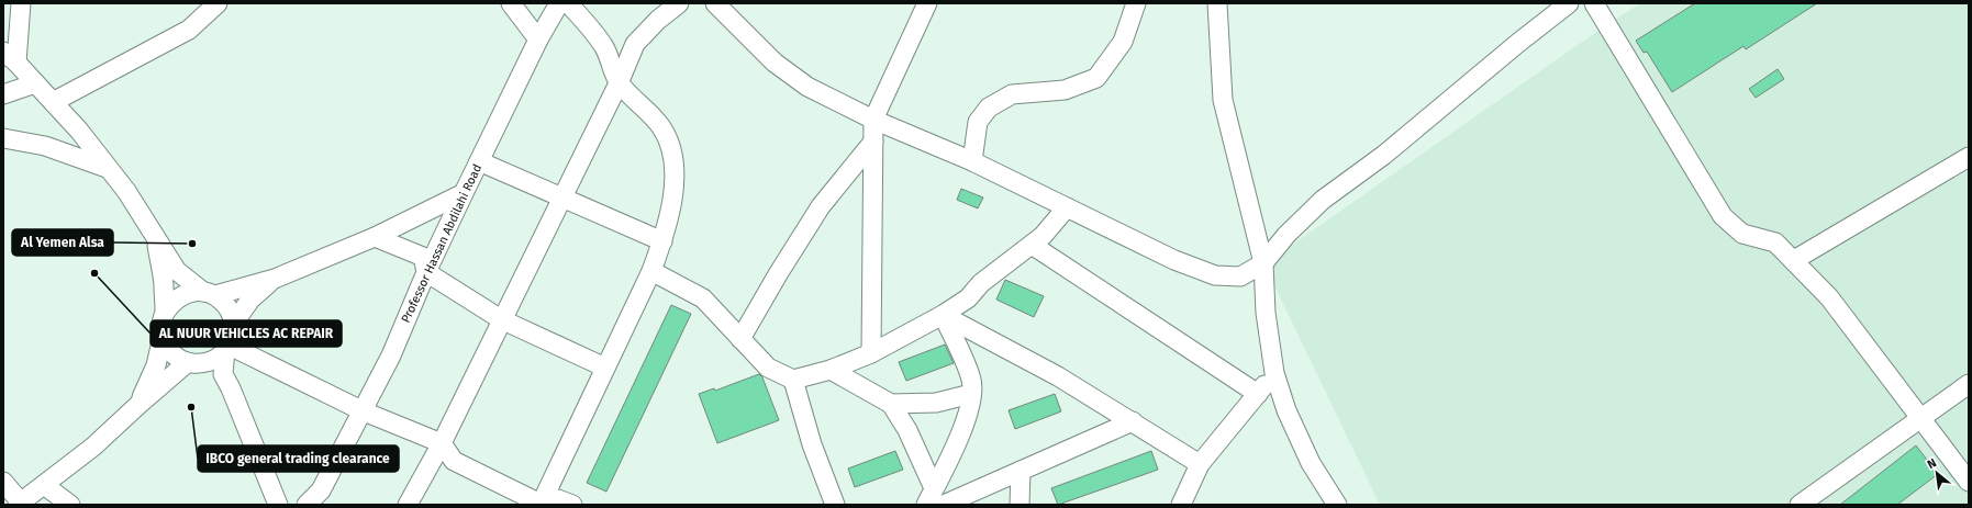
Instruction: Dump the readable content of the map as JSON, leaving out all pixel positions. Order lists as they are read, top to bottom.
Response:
{
  "streets": {
    "street": ["Professor Hassan Abdilahi Road"]
  },
  "places": ["Al Yemen Alsa", "AL NUUR VEHICLES AC REPAIR", "IBCO general trading clearance"],
  "north": "top left"
}
